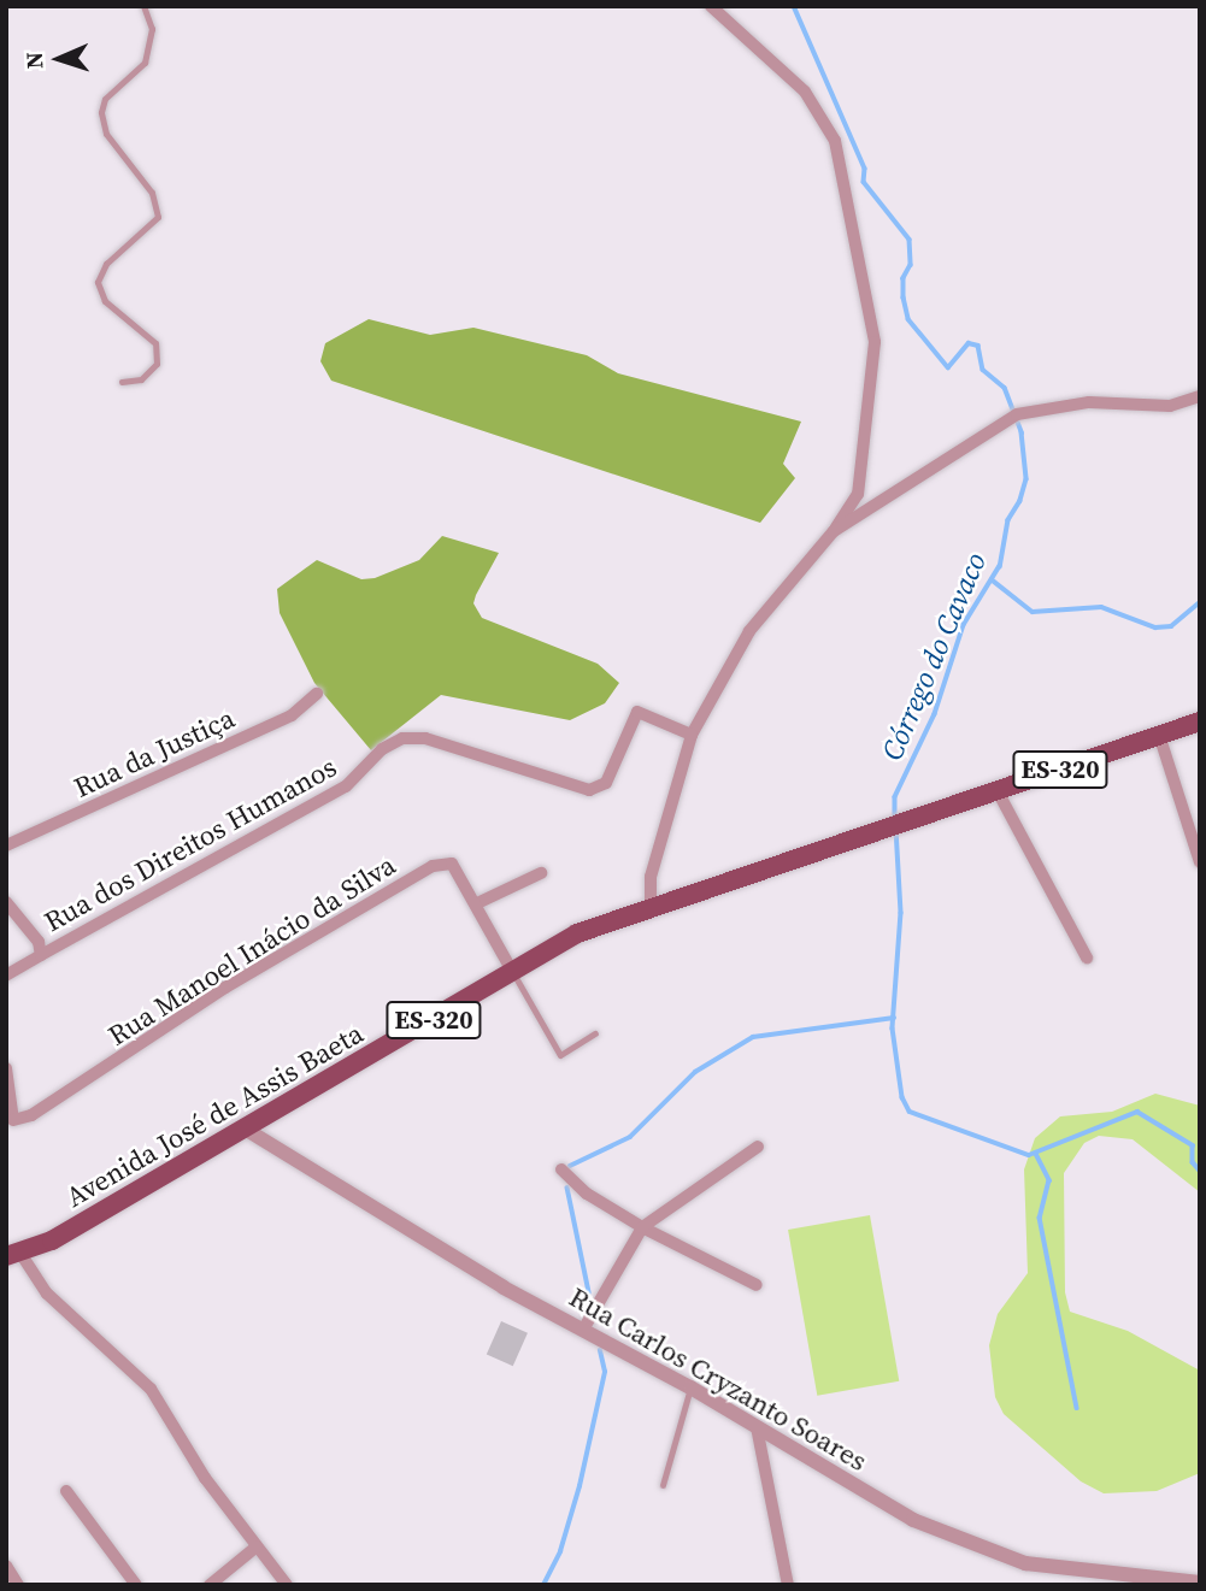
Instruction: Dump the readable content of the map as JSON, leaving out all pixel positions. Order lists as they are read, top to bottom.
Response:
{
  "streets": {
    "main road": ["ES-320", "Avenida José de Assis Baeta"],
    "street": [
      "Rua da Justiça",
      "Rua dos Direitos Humanos",
      "Rua Manoel Inácio da Silva",
      "Rua Carlos Cryzanto Soares"
    ]
  },
  "crossings": [
    ["Rua Manoel Inácio da Silva", "Avenida José de Assis Baeta"],
    ["Avenida José de Assis Baeta", "Rua Carlos Cryzanto Soares"]
  ],
  "water": ["Córrego do Cavaco"],
  "north": "left"
}
